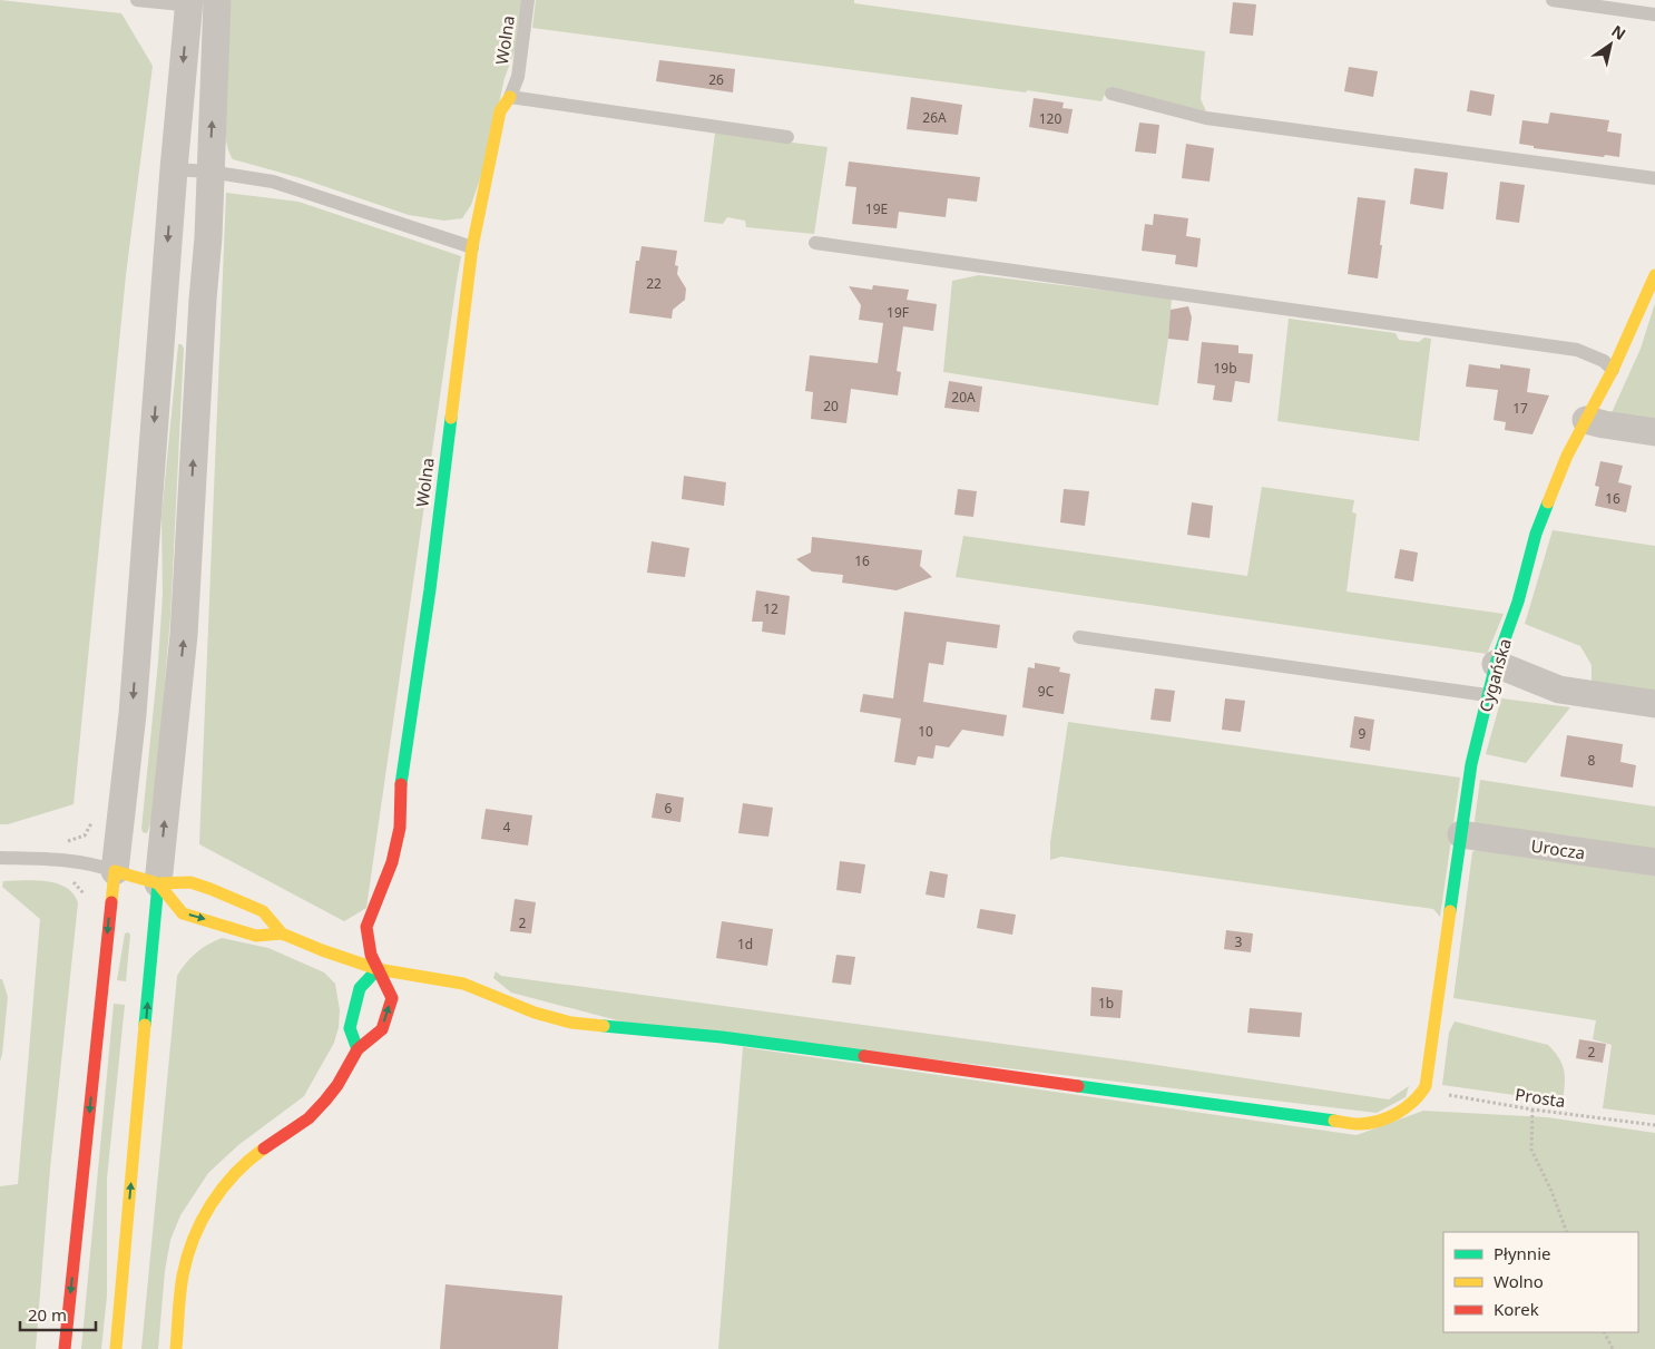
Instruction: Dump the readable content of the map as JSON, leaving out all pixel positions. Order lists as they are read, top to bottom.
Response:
{
  "streets": {
    "street": ["Wolna", "Cygańska", "Urocza"],
    "path": ["Prosta"]
  },
  "crossings": [
    ["Wolna", "Cygańska"],
    ["Cygańska", "Urocza"],
    ["Cygańska", "Prosta"]
  ],
  "house_numbers": [
    "26",
    "26A",
    "120",
    "19E",
    "22",
    "19F",
    "19b",
    "20A",
    "20",
    "17",
    "16",
    "16",
    "12",
    "9C",
    "10",
    "9",
    "8",
    "6",
    "4",
    "2",
    "3",
    "1d",
    "1b",
    "2"
  ],
  "legend": ["Płynnie", "Wolno", "Korek"],
  "scale_bar": "20 m",
  "north": "top right"
}
